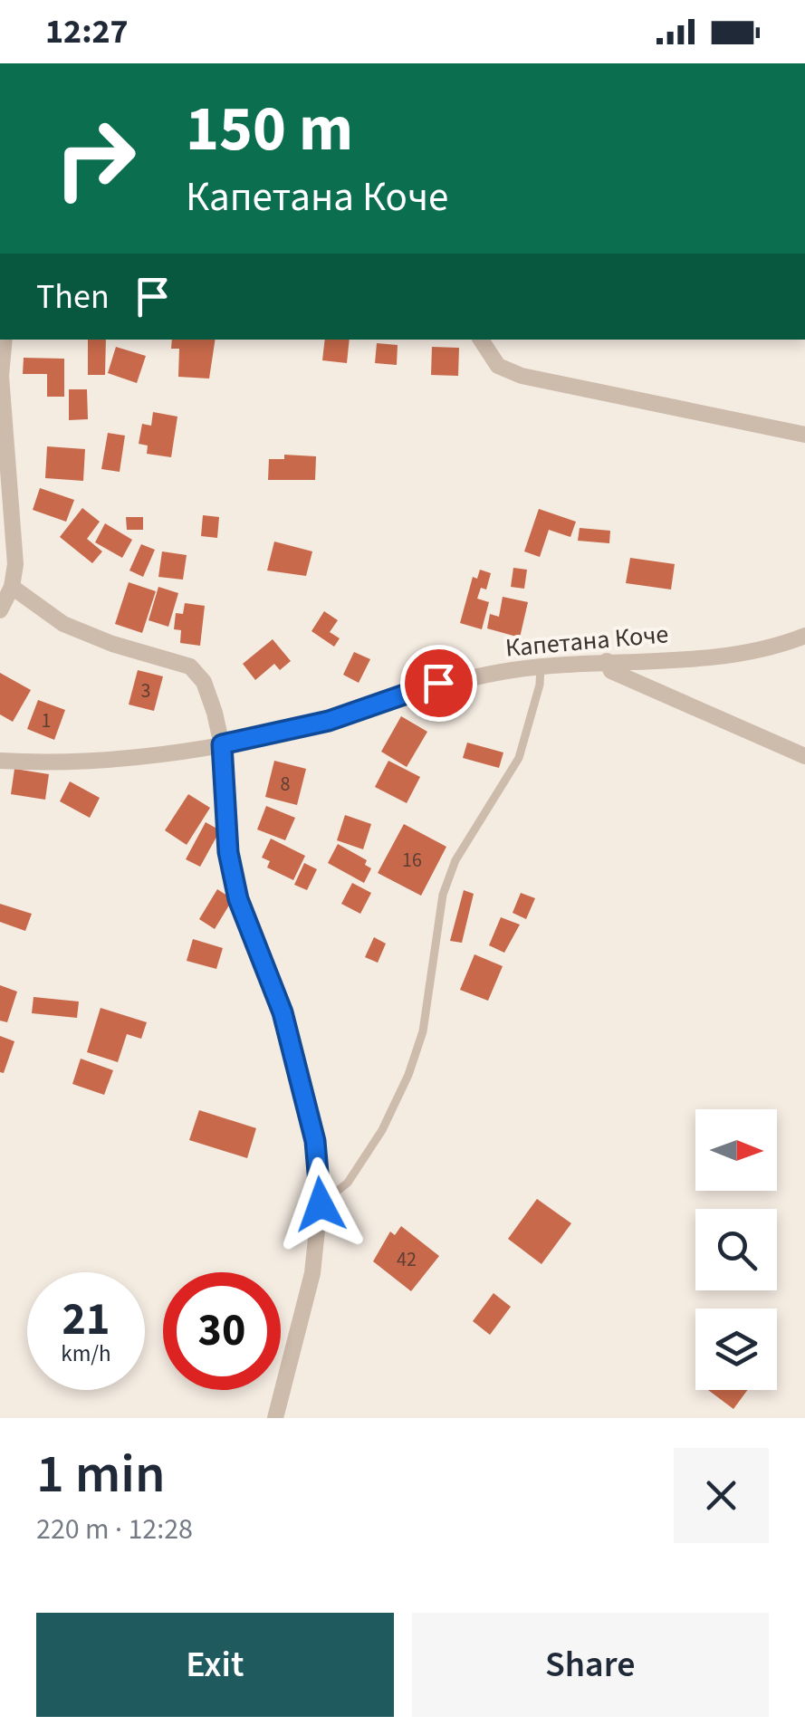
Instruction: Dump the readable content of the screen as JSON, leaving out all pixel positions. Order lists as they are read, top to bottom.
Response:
{
  "streets": {
    "street": ["Капетана Коче"]
  },
  "house_numbers": [
    "3",
    "1",
    "8",
    "16",
    "42"
  ],
  "north": "right",
  "page": {
    "status": "12:27",
    "turn": ["150 m", "Капетана Коче"],
    "then": "Then",
    "speed": "21 km/h",
    "limit": "30",
    "heading": ["1 min", "220 m · 12:28"],
    "buttons": ["Exit", "Share"]
  }
}
